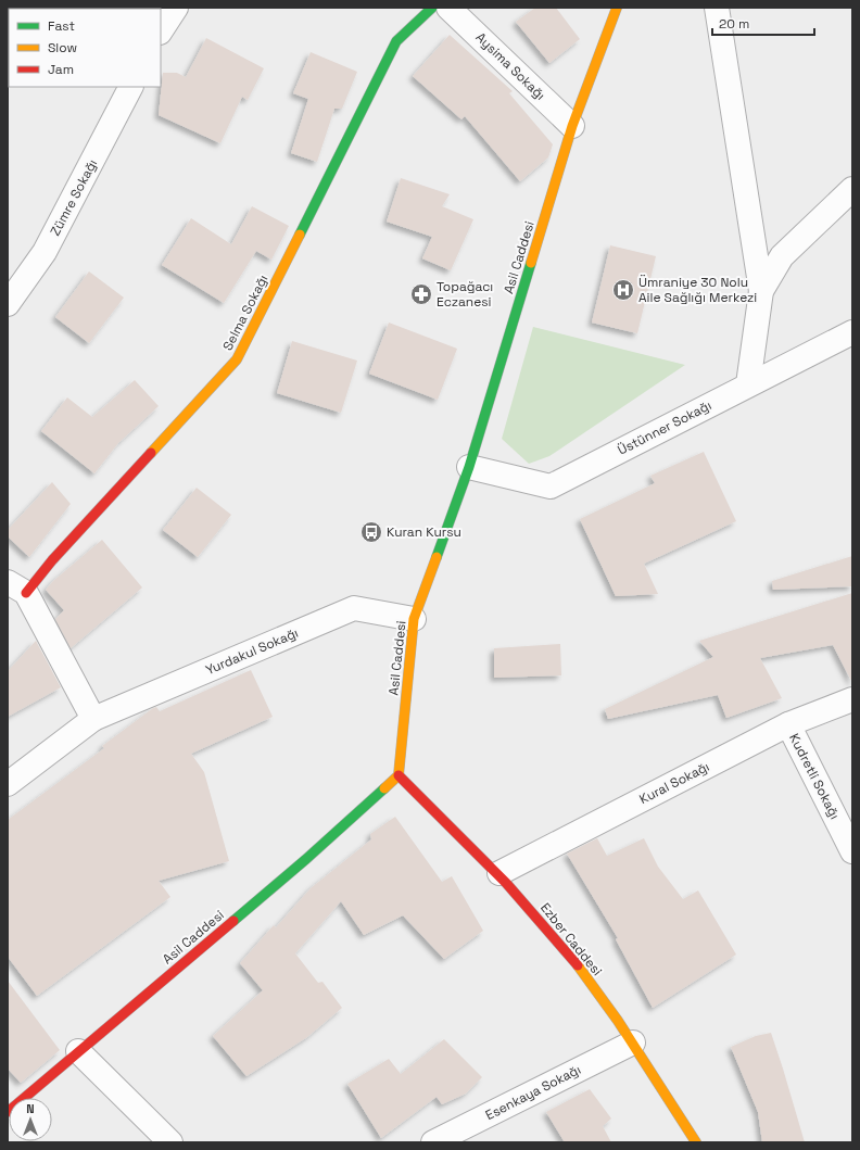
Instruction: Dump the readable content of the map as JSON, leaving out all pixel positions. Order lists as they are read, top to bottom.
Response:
{
  "streets": {
    "street": [
      "Aysima Sokağı",
      "Zümre Sokağı",
      "Asil Caddesi",
      "Selma Sokağı",
      "Üstünner Sokağı",
      "Yurdakul Sokağı",
      "Kudretli Sokağı",
      "Kural Sokağı",
      "Ezber Caddesi",
      "Esenkaya Sokağı"
    ]
  },
  "crossings": [
    ["Aysima Sokağı", "Asil Caddesi"],
    ["Asil Caddesi", "Üstünner Sokağı"],
    ["Asil Caddesi", "Yurdakul Sokağı"],
    ["Asil Caddesi", "Ezber Caddesi"],
    ["Kudretli Sokağı", "Kural Sokağı"],
    ["Kural Sokağı", "Ezber Caddesi"],
    ["Ezber Caddesi", "Esenkaya Sokağı"]
  ],
  "places": {
    "hospital": ["Ümraniye 30 Nolu Aile Sağlığı Merkezi"],
    "pharmacy": ["Topağacı Eczanesi"],
    "bus stop": ["Kuran Kursu"]
  },
  "legend": ["Fast", "Slow", "Jam"],
  "scale_bar": "20 m",
  "north": "top"
}
